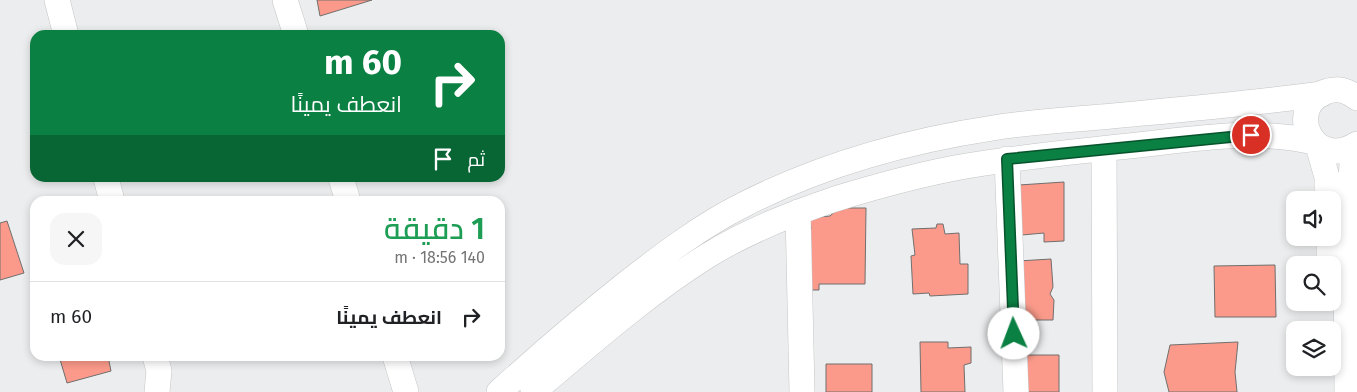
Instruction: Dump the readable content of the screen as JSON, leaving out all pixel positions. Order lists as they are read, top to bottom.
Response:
{
  "page": {
    "turn": ["60 m", "انعطف يمينًا"],
    "then": "ثم",
    "heading": ["1 دقيقة", "140 m · 18:56"],
    "list": [
      {
        "name": "انعطف يمينًا",
        "value": "60 m"
      }
    ]
  }
}
